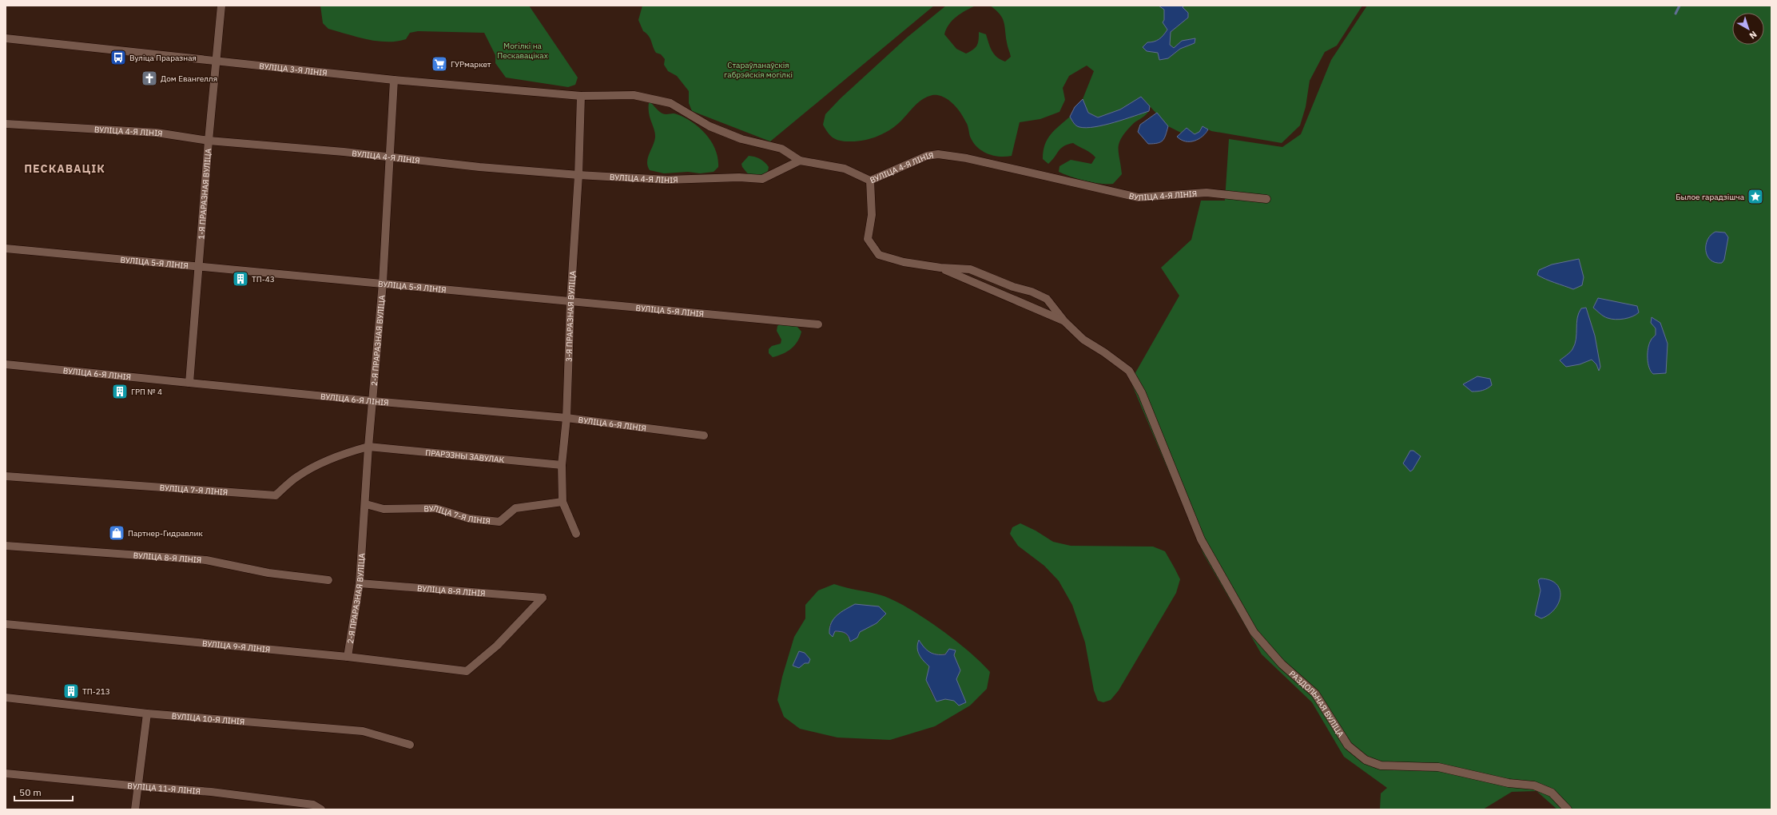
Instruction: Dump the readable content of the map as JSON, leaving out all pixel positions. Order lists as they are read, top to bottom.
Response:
{
  "streets": {
    "street": [
      "ВУЛІЦА 3-Я ЛІНІЯ",
      "ВУЛІЦА 4-Я ЛІНІЯ",
      "1-Я ПРАРАЗНАЯ ВУЛІЦА",
      "ВУЛІЦА 5-Я ЛІНІЯ",
      "3-Я ПРАРАЗНАЯ ВУЛІЦА",
      "2-Я ПРАРАЗНАЯ ВУЛІЦА",
      "ВУЛІЦА 6-Я ЛІНІЯ",
      "ПРАРЭЗНЫ ЗАВУЛАК",
      "ВУЛІЦА 7-Я ЛІНІЯ",
      "ВУЛІЦА 8-Я ЛІНІЯ",
      "ВУЛІЦА 9-Я ЛІНІЯ",
      "РАЗДОЛЬНАЯ ВУЛІЦА",
      "ВУЛІЦА 10-Я ЛІНІЯ",
      "ВУЛІЦА 11-Я ЛІНІЯ"
    ]
  },
  "crossings": [
    ["ВУЛІЦА 3-Я ЛІНІЯ", "ВУЛІЦА 4-Я ЛІНІЯ"],
    ["ВУЛІЦА 3-Я ЛІНІЯ", "1-Я ПРАРАЗНАЯ ВУЛІЦА"],
    ["ВУЛІЦА 3-Я ЛІНІЯ", "3-Я ПРАРАЗНАЯ ВУЛІЦА"],
    ["ВУЛІЦА 3-Я ЛІНІЯ", "2-Я ПРАРАЗНАЯ ВУЛІЦА"],
    ["ВУЛІЦА 4-Я ЛІНІЯ", "1-Я ПРАРАЗНАЯ ВУЛІЦА"],
    ["ВУЛІЦА 4-Я ЛІНІЯ", "3-Я ПРАРАЗНАЯ ВУЛІЦА"],
    ["ВУЛІЦА 4-Я ЛІНІЯ", "2-Я ПРАРАЗНАЯ ВУЛІЦА"],
    ["1-Я ПРАРАЗНАЯ ВУЛІЦА", "ВУЛІЦА 5-Я ЛІНІЯ"],
    ["1-Я ПРАРАЗНАЯ ВУЛІЦА", "ВУЛІЦА 6-Я ЛІНІЯ"],
    ["ВУЛІЦА 5-Я ЛІНІЯ", "3-Я ПРАРАЗНАЯ ВУЛІЦА"],
    ["ВУЛІЦА 5-Я ЛІНІЯ", "2-Я ПРАРАЗНАЯ ВУЛІЦА"],
    ["3-Я ПРАРАЗНАЯ ВУЛІЦА", "ВУЛІЦА 6-Я ЛІНІЯ"],
    ["3-Я ПРАРАЗНАЯ ВУЛІЦА", "ПРАРЭЗНЫ ЗАВУЛАК"],
    ["3-Я ПРАРАЗНАЯ ВУЛІЦА", "ВУЛІЦА 7-Я ЛІНІЯ"],
    ["2-Я ПРАРАЗНАЯ ВУЛІЦА", "ВУЛІЦА 6-Я ЛІНІЯ"],
    ["2-Я ПРАРАЗНАЯ ВУЛІЦА", "ПРАРЭЗНЫ ЗАВУЛАК"],
    ["2-Я ПРАРАЗНАЯ ВУЛІЦА", "ВУЛІЦА 7-Я ЛІНІЯ"],
    ["2-Я ПРАРАЗНАЯ ВУЛІЦА", "ВУЛІЦА 8-Я ЛІНІЯ"],
    ["2-Я ПРАРАЗНАЯ ВУЛІЦА", "ВУЛІЦА 9-Я ЛІНІЯ"],
    ["ПРАРЭЗНЫ ЗАВУЛАК", "ВУЛІЦА 7-Я ЛІНІЯ"],
    ["ВУЛІЦА 8-Я ЛІНІЯ", "ВУЛІЦА 9-Я ЛІНІЯ"]
  ],
  "districts": ["ПЕСКАВАЦІК"],
  "parks": ["Могілкі на Пескаваціках", "Стараўланаўскія габрэйскія могілкі"],
  "places": {
    "bus stop": ["Вуліца Праразная"],
    "supermarket": ["ГУРмаркет"],
    "church": ["Дом Евангелля"],
    "place": ["Былое гарадзішча"],
    "building": ["ТП-43", "ГРП № 4", "ТП-213"],
    "shop": ["Партнер-Гидравлик"]
  },
  "scale_bar": "50 m",
  "north": "bottom right"
}
